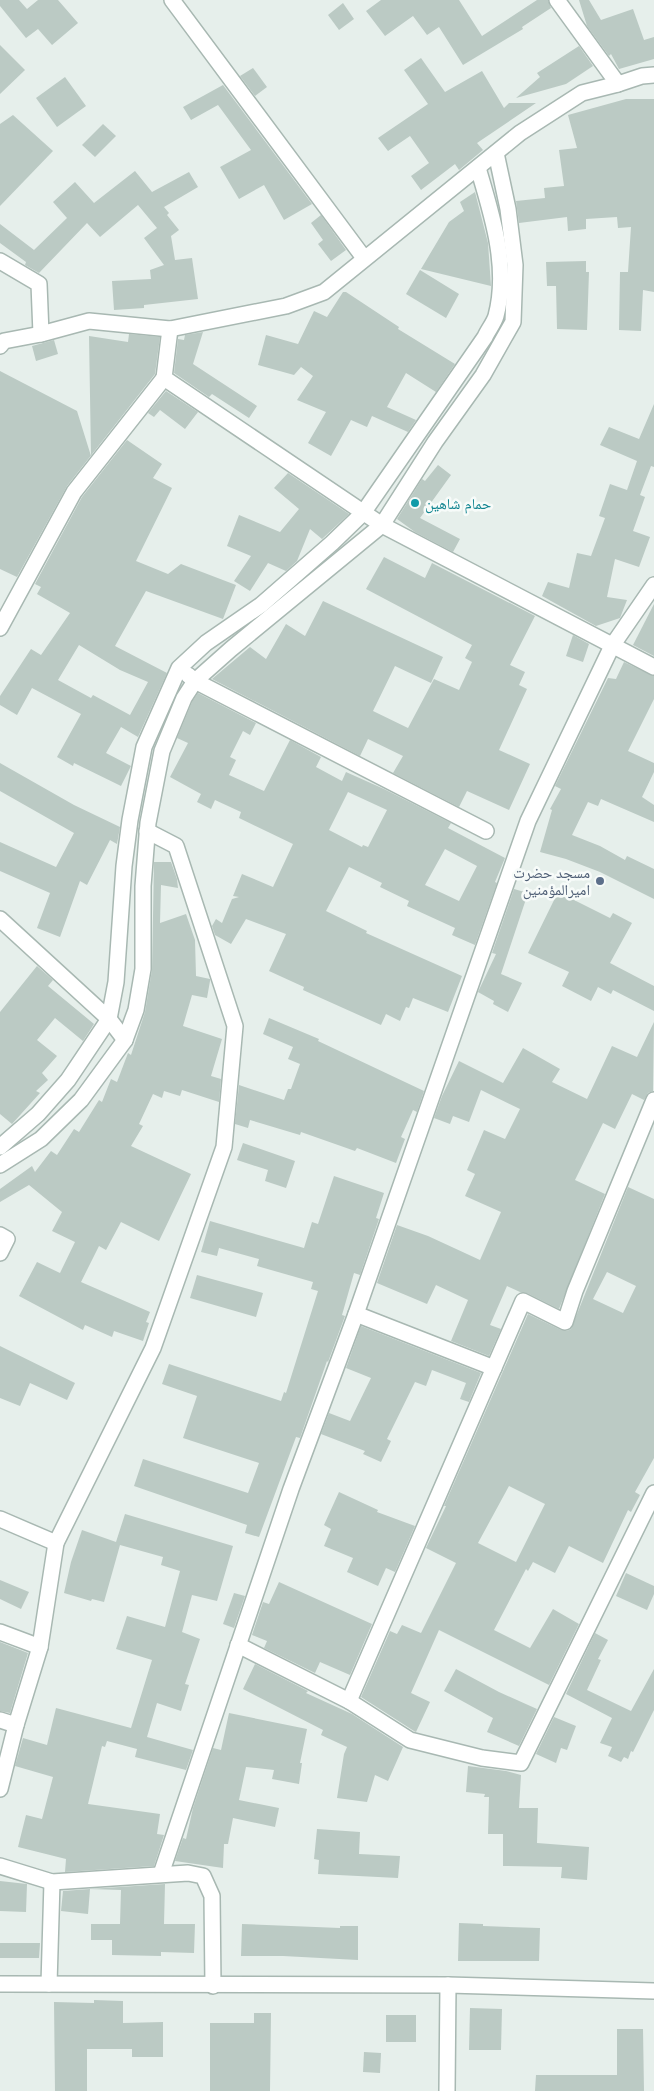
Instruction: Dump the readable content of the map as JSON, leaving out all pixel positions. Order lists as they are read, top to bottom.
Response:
{
  "places": ["حمام شاهین", "مسجد حضرت امیرالمؤمنین"]
}
